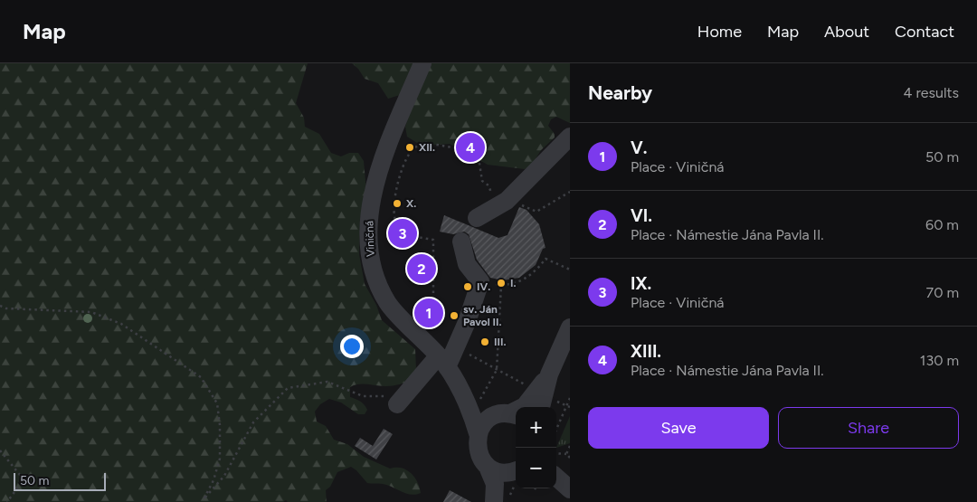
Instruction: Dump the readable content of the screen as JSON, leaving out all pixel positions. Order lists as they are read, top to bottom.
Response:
{
  "streets": {
    "street": ["Viničná"]
  },
  "places": [
    "XII.",
    "X.",
    "I.",
    "IV.",
    "sv. Ján Pavol II.",
    "III."
  ],
  "scale_bar": "50 m",
  "page": {
    "header": "Map",
    "nav": [
      "Home",
      "Map",
      "About",
      "Contact"
    ],
    "heading": ["Nearby", "4 results"],
    "list": [
      {
        "mark": "1",
        "name": "V.",
        "note": "Place · Viničná",
        "value": "50 m"
      },
      {
        "mark": "2",
        "name": "VI.",
        "note": "Place · Námestie Jána Pavla II.",
        "value": "60 m"
      },
      {
        "mark": "3",
        "name": "IX.",
        "note": "Place · Viničná",
        "value": "70 m"
      },
      {
        "mark": "4",
        "name": "XIII.",
        "note": "Place · Námestie Jána Pavla II.",
        "value": "130 m"
      }
    ],
    "pins": [
      "4",
      "3",
      "2",
      "1"
    ],
    "buttons": ["Save", "Share"],
    "map_buttons": ["+", "−"],
    "scale": "50 m"
  }
}
